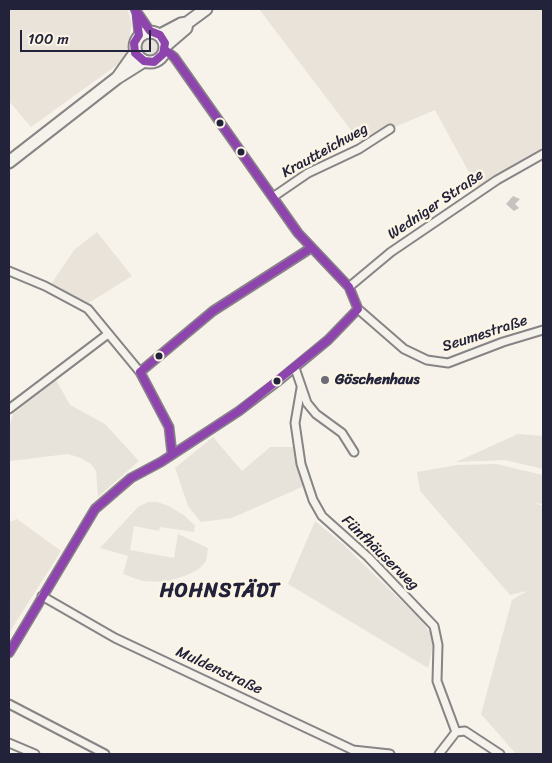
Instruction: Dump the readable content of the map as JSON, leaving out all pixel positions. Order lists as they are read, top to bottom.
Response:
{
  "streets": {
    "street": [
      "Krautteichweg",
      "Wedniger Straße",
      "Seumestraße",
      "Fünfhäuserweg",
      "Muldenstraße"
    ]
  },
  "crossings": [
    ["Krautteichweg", "Seumestraße"],
    ["Wedniger Straße", "Seumestraße"]
  ],
  "districts": ["HOHNSTÄDT"],
  "places": ["Göschenhaus"],
  "scale_bar": "100 m"
}
